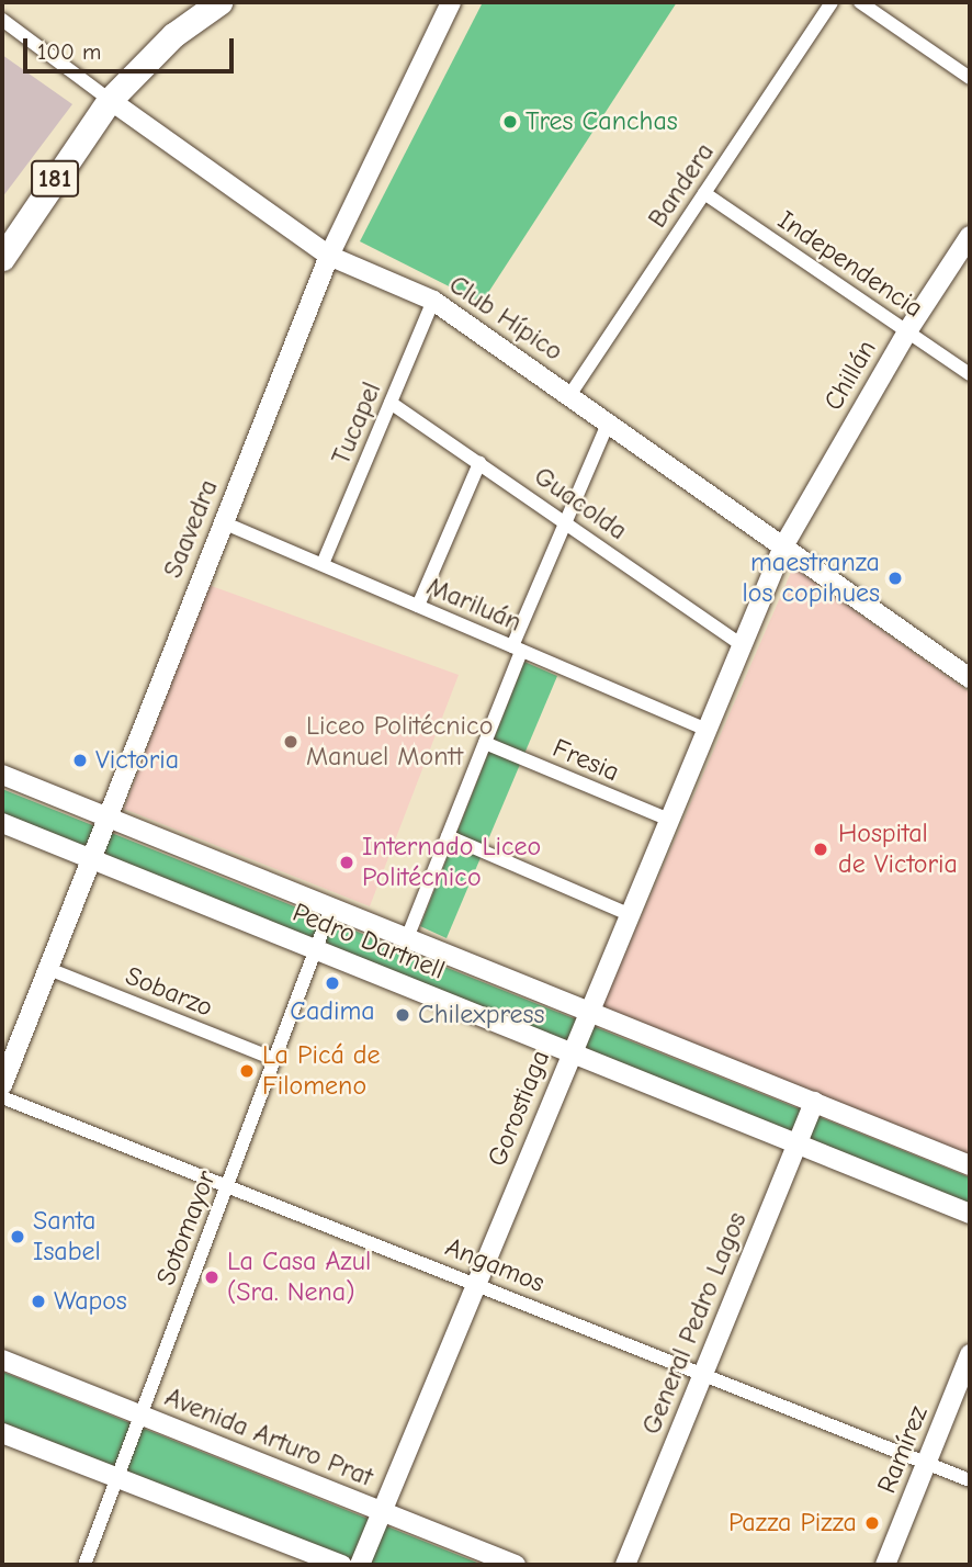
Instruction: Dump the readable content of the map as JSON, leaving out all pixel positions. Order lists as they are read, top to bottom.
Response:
{
  "streets": {
    "highway": ["181"],
    "street": [
      "Bandera",
      "Independencia",
      "Club Hípico",
      "Chillán",
      "Tucapel",
      "Guacolda",
      "Saavedra",
      "Mariluán",
      "Fresia",
      "Pedro Dartnell",
      "Sobarzo",
      "Gorostiaga",
      "Sotomayor",
      "Angamos",
      "General Pedro Lagos",
      "Avenida Arturo Prat",
      "Ramírez"
    ]
  },
  "crossings": [
    ["181", "Club Hípico"],
    ["Bandera", "Independencia"],
    ["Bandera", "Club Hípico"],
    ["Independencia", "Chillán"],
    ["Club Hípico", "Chillán"],
    ["Club Hípico", "Tucapel"],
    ["Club Hípico", "Saavedra"],
    ["Club Hípico", "Gorostiaga"],
    ["Chillán", "Gorostiaga"],
    ["Tucapel", "Guacolda"],
    ["Tucapel", "Mariluán"],
    ["Guacolda", "Gorostiaga"],
    ["Saavedra", "Mariluán"],
    ["Saavedra", "Pedro Dartnell"],
    ["Saavedra", "Sobarzo"],
    ["Mariluán", "Gorostiaga"],
    ["Fresia", "Gorostiaga"],
    ["Pedro Dartnell", "Gorostiaga"],
    ["Pedro Dartnell", "Sotomayor"],
    ["Pedro Dartnell", "General Pedro Lagos"],
    ["Sobarzo", "Sotomayor"],
    ["Gorostiaga", "Angamos"],
    ["Gorostiaga", "Avenida Arturo Prat"],
    ["Sotomayor", "Angamos"],
    ["Sotomayor", "Avenida Arturo Prat"],
    ["Angamos", "General Pedro Lagos"],
    ["Angamos", "Ramírez"]
  ],
  "places": [
    "Tres Canchas",
    "maestranza los copihues",
    "Liceo Politécnico Manuel Montt",
    "Victoria",
    "Hospital de Victoria",
    "Internado Liceo Politécnico",
    "Cadima",
    "Chilexpress",
    "La Picá de Filomeno",
    "Santa Isabel",
    "La Casa Azul (Sra. Nena)",
    "Wapos",
    "Pazza Pizza"
  ],
  "scale_bar": "100 m"
}
